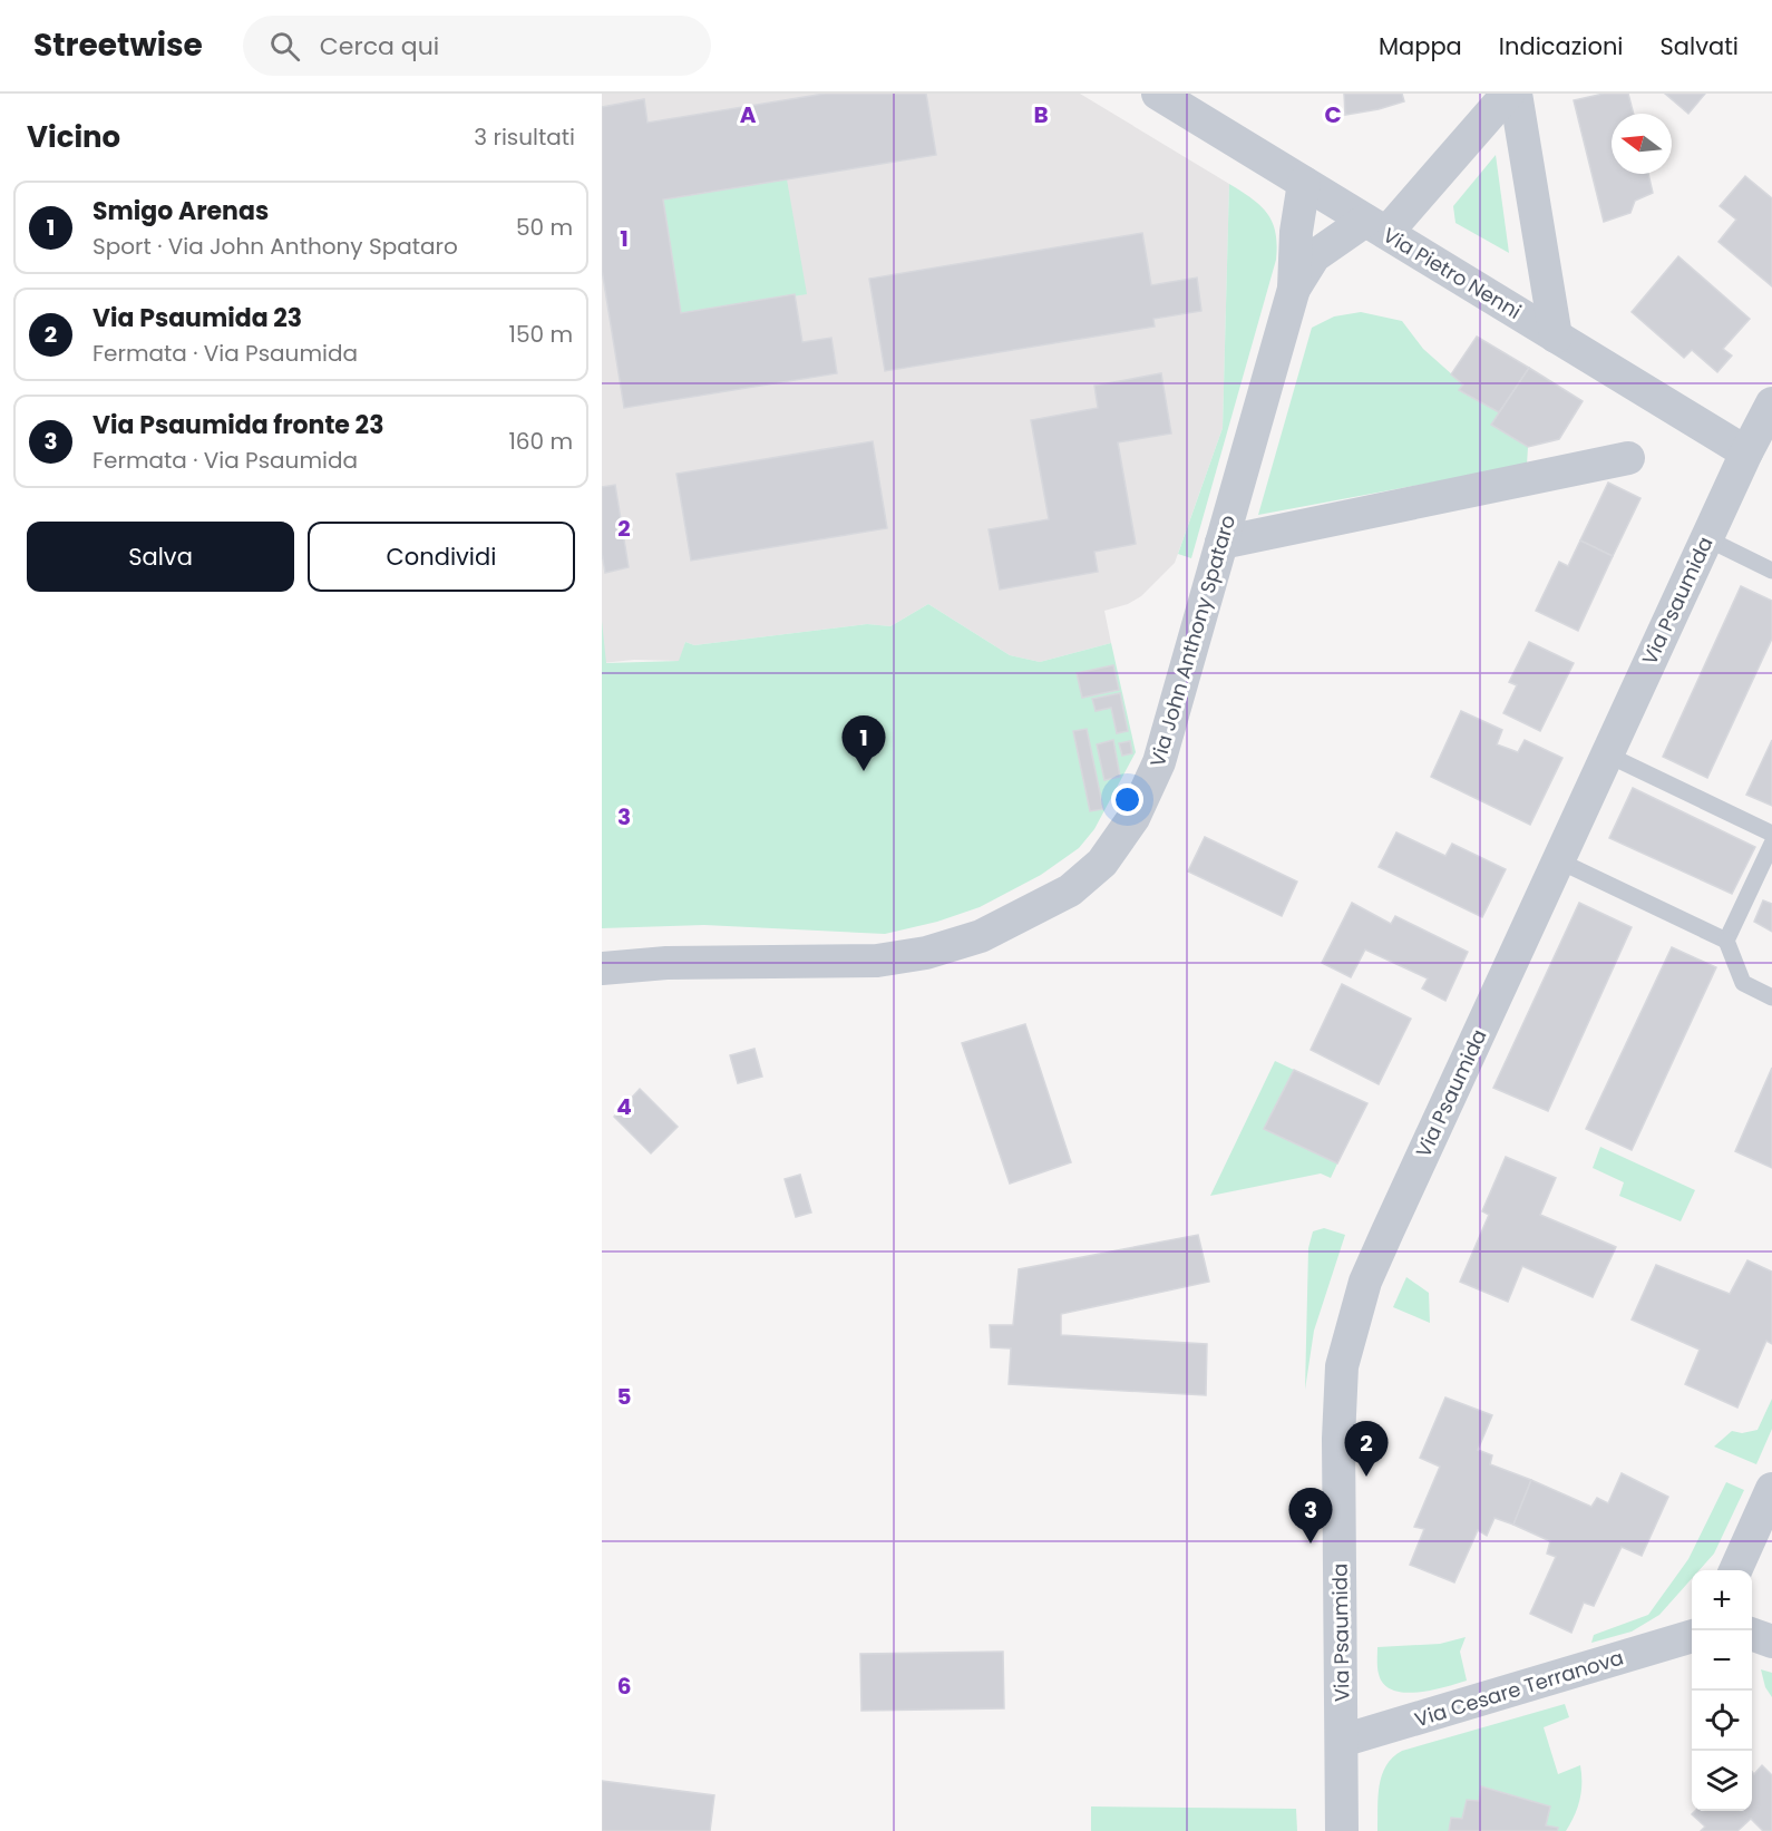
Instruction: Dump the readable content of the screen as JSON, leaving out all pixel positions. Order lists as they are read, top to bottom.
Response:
{
  "streets": {
    "street": [
      "Via Pietro Nenni",
      "Via Psaumida",
      "Via John Anthony Spataro",
      "Via Cesare Terranova"
    ]
  },
  "crossings": [
    ["Via Pietro Nenni", "Via Psaumida"],
    ["Via Psaumida", "Via Cesare Terranova"]
  ],
  "north": "left",
  "page": {
    "header": "Streetwise",
    "search": "Cerca qui",
    "nav": ["Mappa", "Indicazioni", "Salvati"],
    "heading": ["Vicino", "3 risultati"],
    "list": [
      {
        "mark": "1",
        "name": "Smigo Arenas",
        "note": "Sport · Via John Anthony Spataro",
        "value": "50 m"
      },
      {
        "mark": "2",
        "name": "Via Psaumida 23",
        "note": "Fermata · Via Psaumida",
        "value": "150 m"
      },
      {
        "mark": "3",
        "name": "Via Psaumida fronte 23",
        "note": "Fermata · Via Psaumida",
        "value": "160 m"
      }
    ],
    "buttons": ["Salva", "Condividi"],
    "pins": ["1", "2", "3"],
    "map_buttons": ["+", "−"]
  },
  "grid": {
    "columns": ["A", "B", "C"],
    "rows": [
      "1",
      "2",
      "3",
      "4",
      "5",
      "6"
    ]
  }
}
